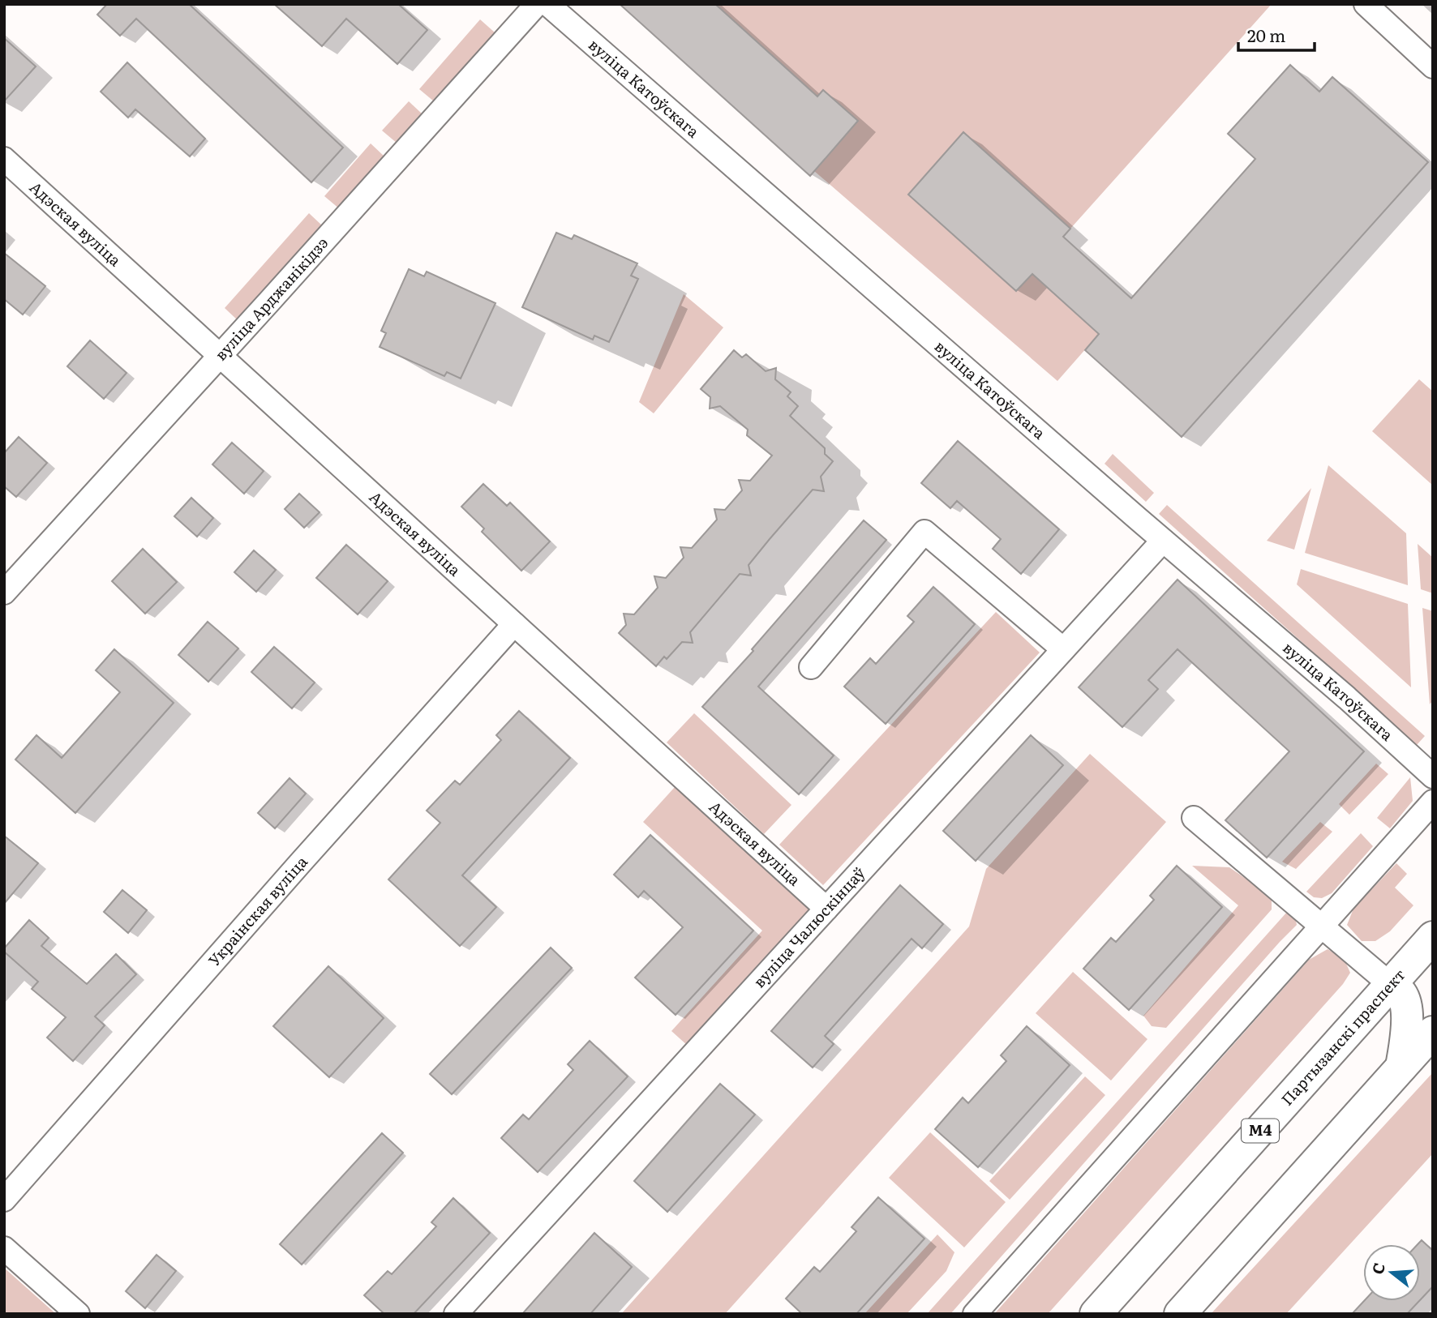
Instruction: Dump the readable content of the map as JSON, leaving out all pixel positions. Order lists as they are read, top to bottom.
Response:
{
  "streets": {
    "main road": ["Партызанскі праспект", "М4"],
    "street": [
      "вуліца Катоўскага",
      "Адэская вуліца",
      "вуліца Арджанікідзэ",
      "Украінская вуліца",
      "вуліца Чалюскінцаў"
    ]
  },
  "crossings": [
    ["вуліца Катоўскага", "вуліца Чалюскінцаў"],
    ["Адэская вуліца", "вуліца Арджанікідзэ"],
    ["Адэская вуліца", "Украінская вуліца"],
    ["Адэская вуліца", "вуліца Чалюскінцаў"]
  ],
  "scale_bar": "20 m",
  "north": "left"
}
